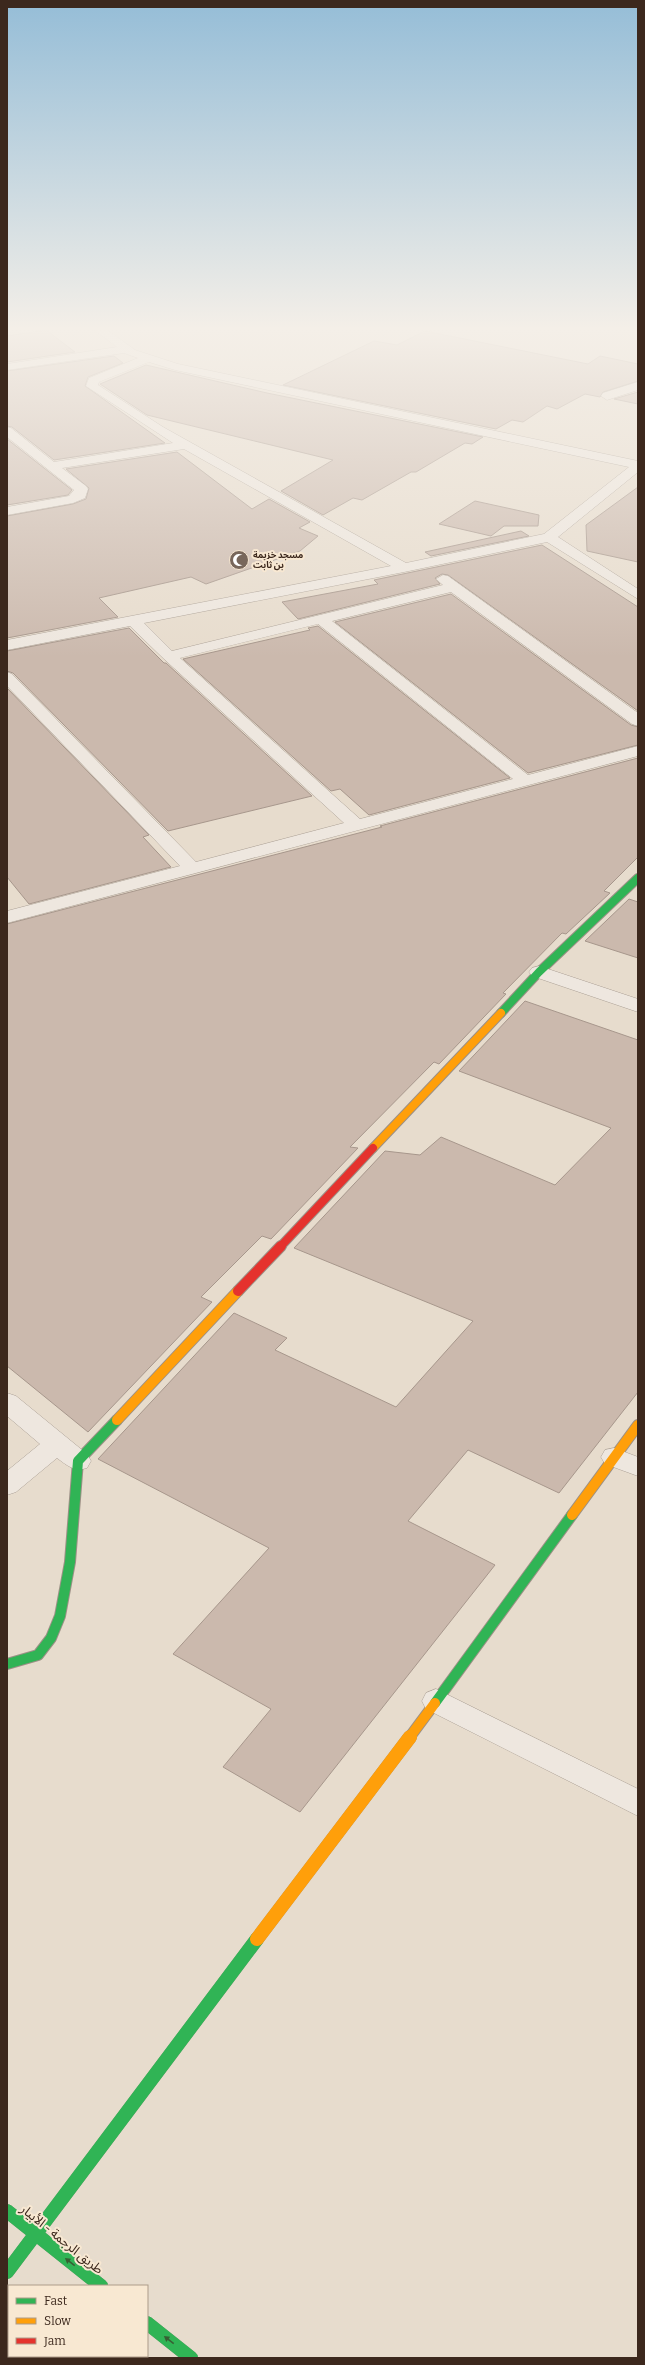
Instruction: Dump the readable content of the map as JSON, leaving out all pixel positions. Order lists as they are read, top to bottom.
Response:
{
  "streets": {
    "main road": ["طريق الرجمة - الأبيار"]
  },
  "one_way": ["طريق الرجمة - الأبيار"],
  "places": {
    "mosque": ["مسجد خزيمة بن ثابت"]
  },
  "legend": ["Fast", "Slow", "Jam"]
}
